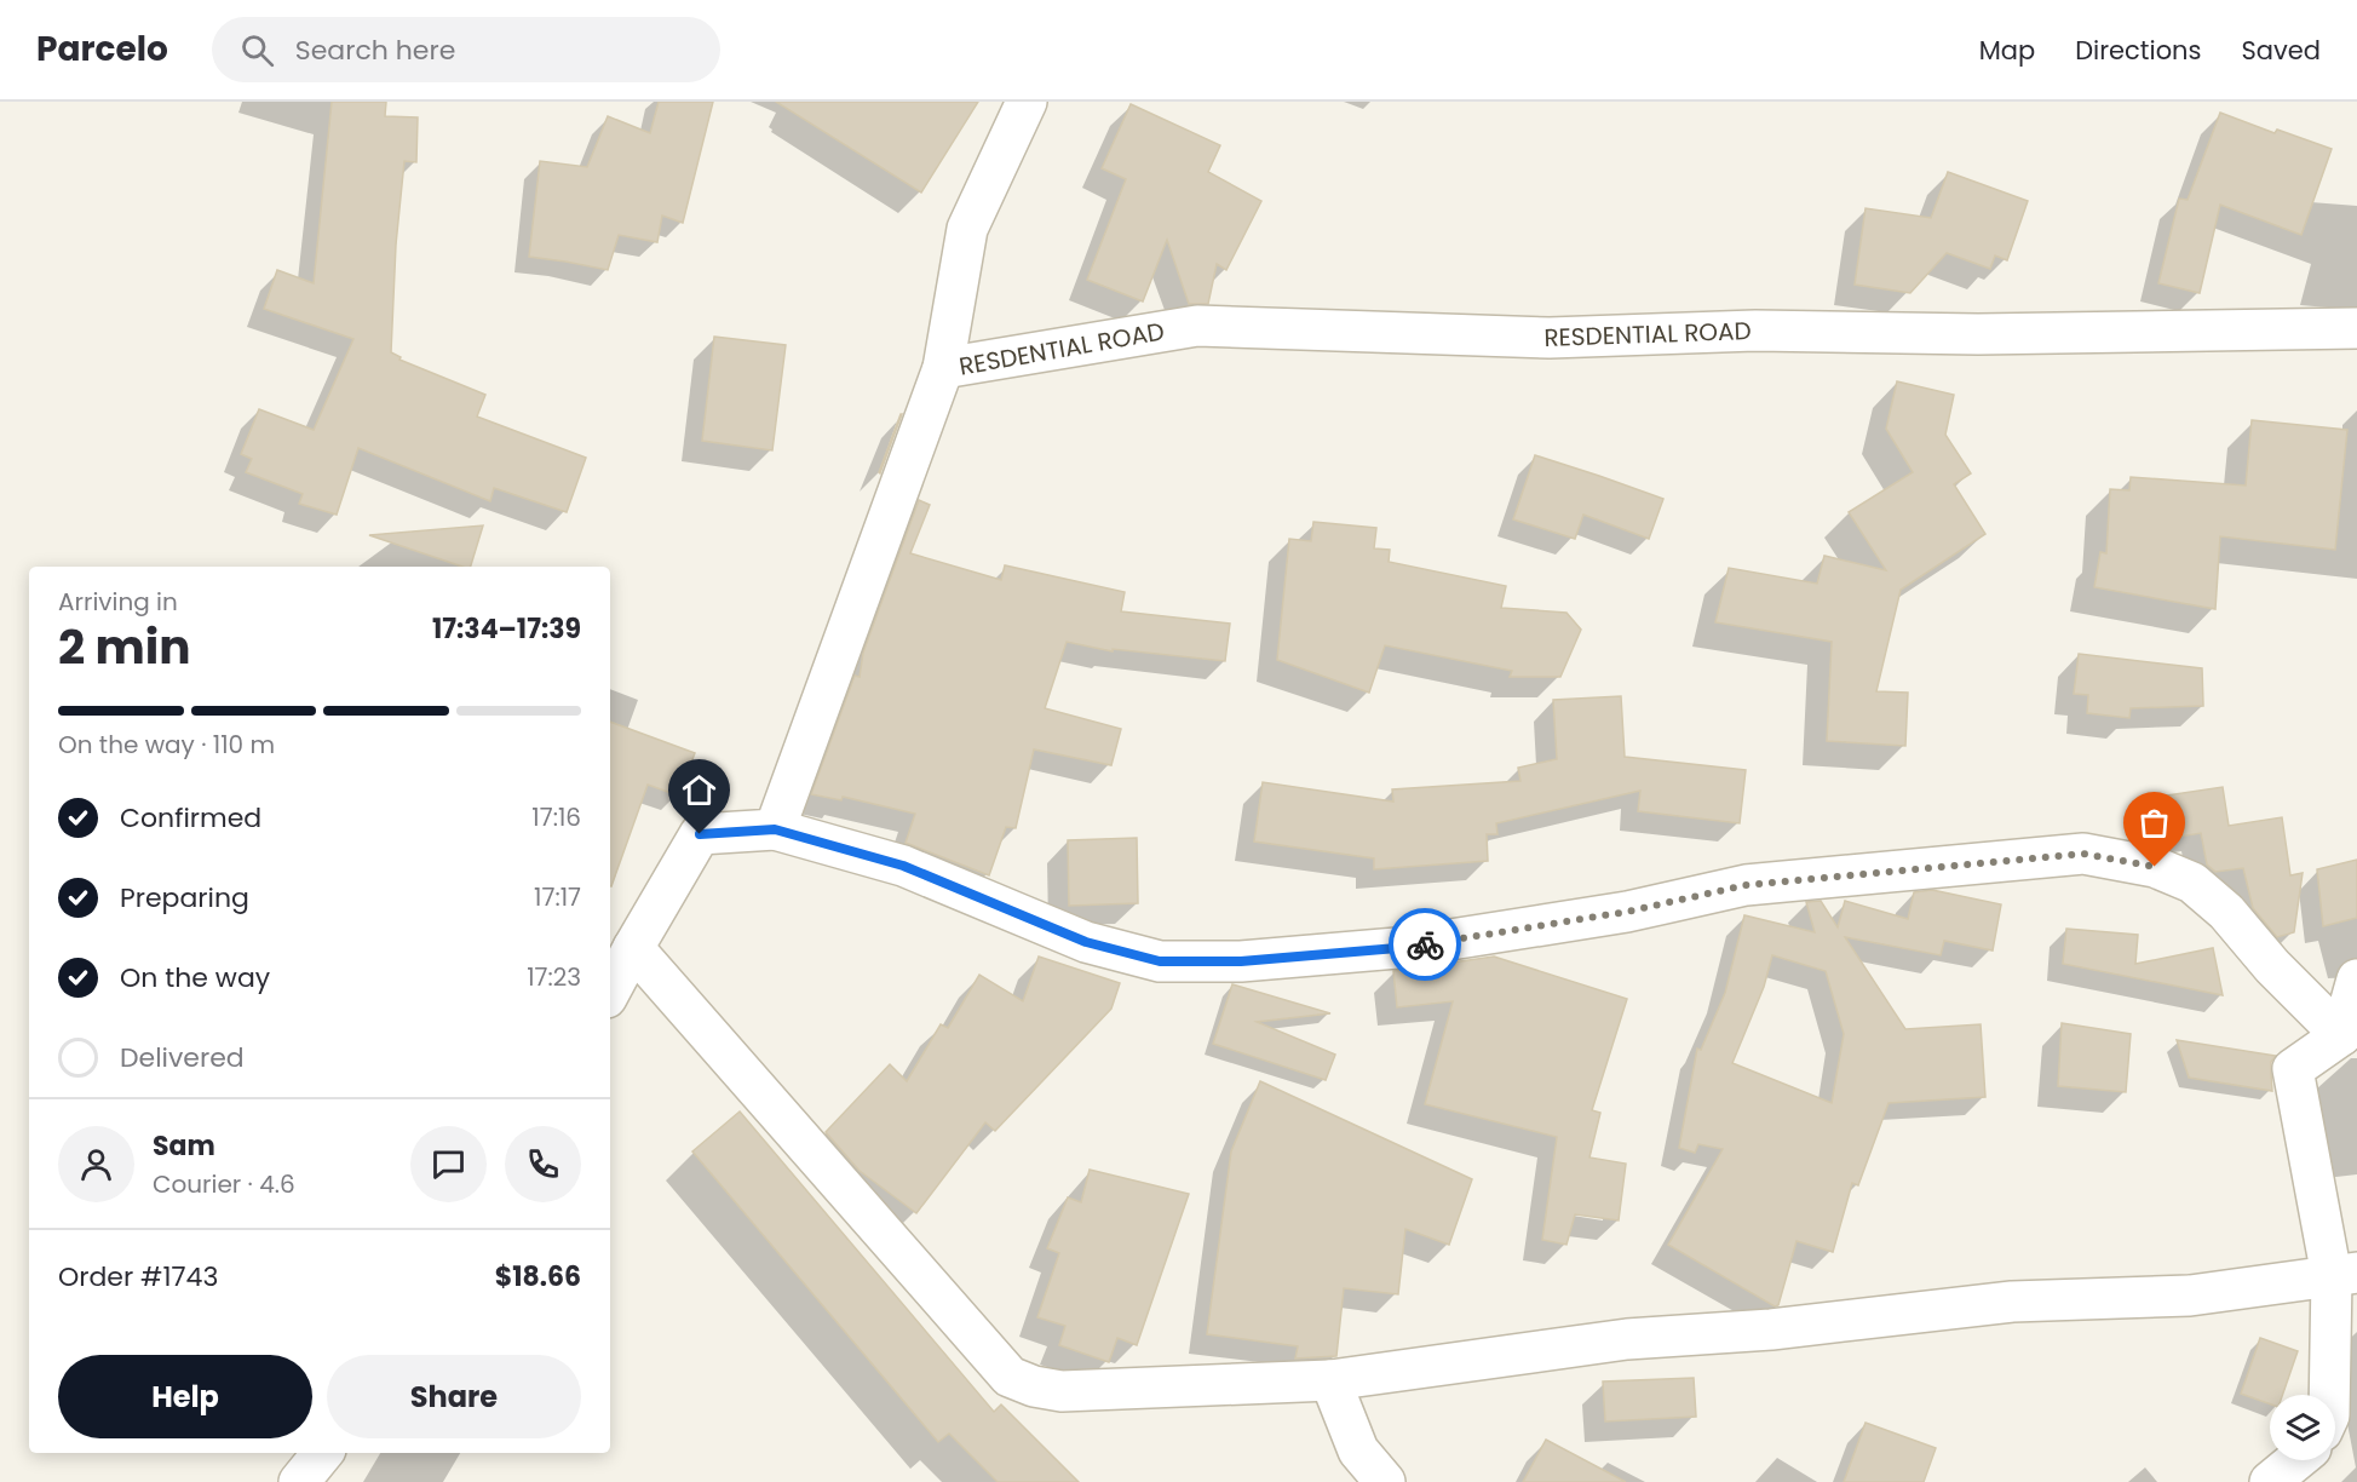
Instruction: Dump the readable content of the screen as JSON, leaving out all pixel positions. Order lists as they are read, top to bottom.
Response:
{
  "streets": {
    "street": ["RESDENTIAL ROAD"]
  },
  "page": {
    "header": "Parcelo",
    "search": "Search here",
    "nav": ["Map", "Directions", "Saved"],
    "heading": ["2 min", "Arriving in", "17:34–17:39"],
    "panel": [
      "Sam",
      "Courier · 4.6",
      "Order #1743",
      "$18.66"
    ],
    "bar": "On the way · 110 m",
    "list": [
      ["Confirmed", "17:16"],
      ["Preparing", "17:17"],
      ["On the way", "17:23"],
      "Delivered"
    ],
    "buttons": ["Help", "Share"]
  }
}
